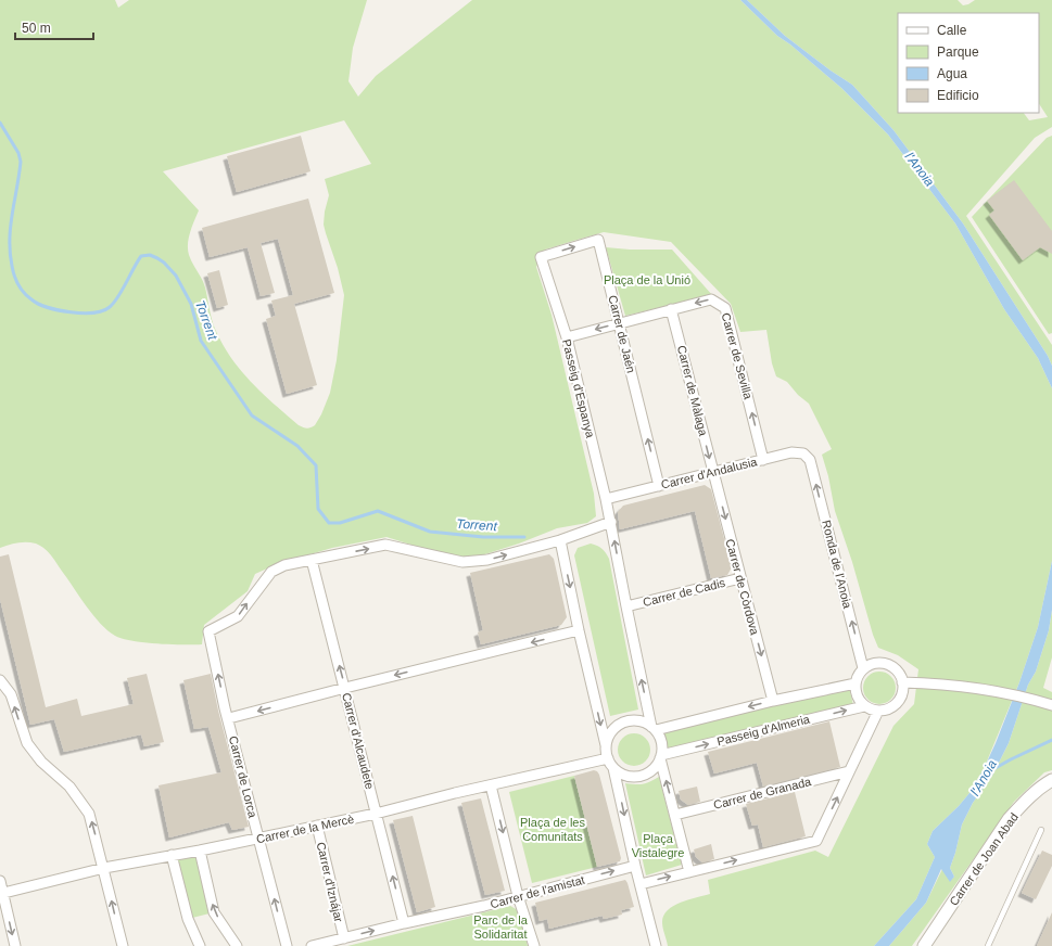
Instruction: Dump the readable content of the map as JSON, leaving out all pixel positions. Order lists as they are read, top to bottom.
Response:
{
  "streets": {
    "street": [
      "Carrer de Jaén",
      "Carrer de Sevilla",
      "Passeig d'Espanya",
      "Carrer de Màlaga",
      "Carrer d'Andalusia",
      "Ronda de l'Anoia",
      "Carrer de Còrdova",
      "Carrer de Cadis",
      "Passeig d'Almeria",
      "Carrer d'Alcaudete",
      "Carrer de Lorca",
      "Carrer de Granada",
      "Carrer de la Mercè",
      "Carrer de Joan Abad",
      "Carrer d'Iznájar",
      "Carrer de l'amistat"
    ]
  },
  "crossings": [
    ["Carrer de Jaén", "Carrer de Sevilla"],
    ["Carrer de Jaén", "Passeig d'Espanya"],
    ["Carrer de Jaén", "Carrer d'Andalusia"],
    ["Carrer de Sevilla", "Passeig d'Espanya"],
    ["Carrer de Sevilla", "Carrer de Màlaga"],
    ["Carrer de Sevilla", "Carrer d'Andalusia"],
    ["Passeig d'Espanya", "Carrer d'Andalusia"],
    ["Passeig d'Espanya", "Carrer de Cadis"],
    ["Passeig d'Espanya", "Passeig d'Almeria"],
    ["Passeig d'Espanya", "Carrer de Granada"],
    ["Passeig d'Espanya", "Carrer de la Mercè"],
    ["Carrer de Màlaga", "Carrer d'Andalusia"],
    ["Carrer de Màlaga", "Carrer de Còrdova"],
    ["Carrer d'Andalusia", "Ronda de l'Anoia"],
    ["Carrer d'Andalusia", "Carrer de Còrdova"],
    ["Ronda de l'Anoia", "Passeig d'Almeria"],
    ["Carrer de Còrdova", "Carrer de Cadis"],
    ["Carrer de Còrdova", "Passeig d'Almeria"],
    ["Passeig d'Almeria", "Carrer de la Mercè"],
    ["Carrer d'Alcaudete", "Carrer de Lorca"],
    ["Carrer d'Alcaudete", "Carrer de la Mercè"],
    ["Carrer d'Alcaudete", "Carrer de l'amistat"],
    ["Carrer de Lorca", "Carrer de la Mercè"],
    ["Carrer de la Mercè", "Carrer d'Iznájar"],
    ["Carrer d'Iznájar", "Carrer de l'amistat"]
  ],
  "one_way": [
    "Carrer de Màlaga",
    "Ronda de l'Anoia",
    "Carrer de Còrdova",
    "Carrer d'Alcaudete",
    "Carrer de Lorca",
    "Carrer de l'amistat"
  ],
  "water": ["l'Anoia", "Torrent"],
  "parks": [
    "Plaça de la Unió",
    "Plaça de les Comunitats",
    "Plaça Vistalegre",
    "Parc de la Solidaritat"
  ],
  "legend": [
    "Calle",
    "Parque",
    "Agua",
    "Edificio"
  ],
  "scale_bar": "50 m"
}
